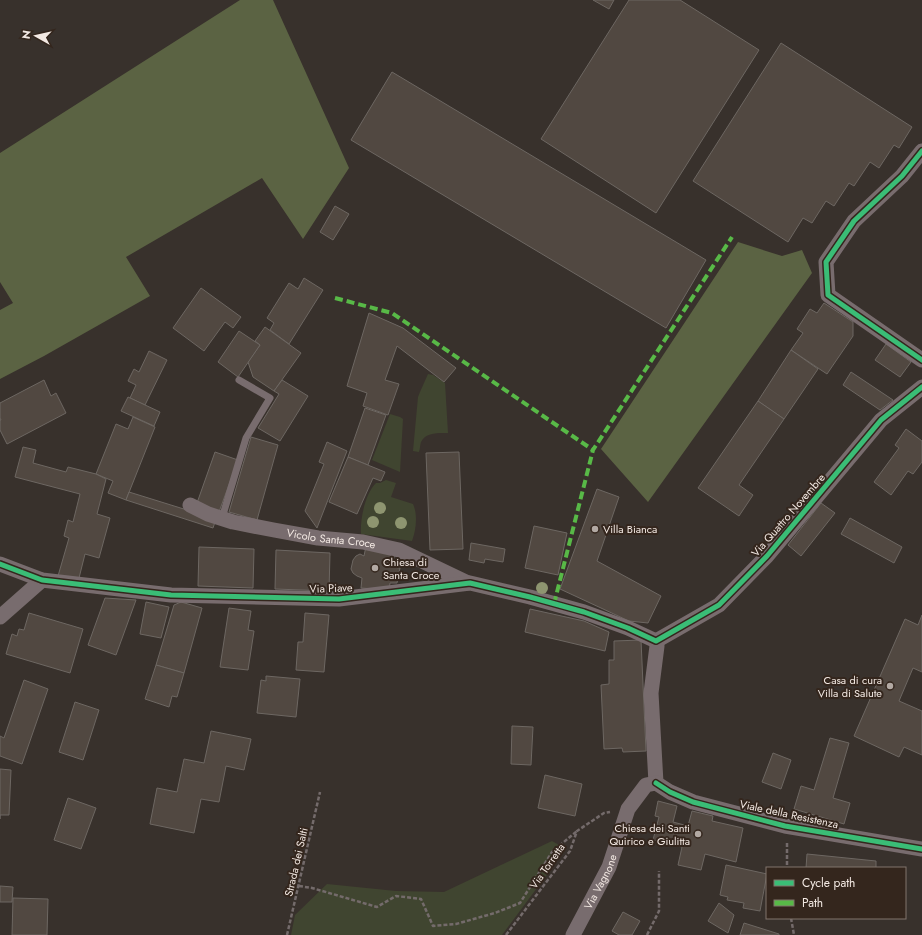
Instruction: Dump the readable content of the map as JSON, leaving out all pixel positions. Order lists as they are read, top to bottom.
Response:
{
  "streets": {
    "street": [
      "Via Quattro Novembre",
      "Vicolo Santa Croce",
      "Via Piave",
      "Viale della Resistenza",
      "Via Vagnone"
    ],
    "path": ["Strada dei Salti", "Via Torretta"]
  },
  "crossings": [
    ["Via Quattro Novembre", "Via Piave"],
    ["Vicolo Santa Croce", "Via Piave"],
    ["Viale della Resistenza", "Via Vagnone"]
  ],
  "places": [
    "Villa Bianca",
    "Chiesa di Santa Croce",
    "Casa di cura Villa di Salute",
    "Chiesa dei Santi Quirico e Giulitta"
  ],
  "legend": ["Cycle path", "Path"],
  "north": "left"
}
